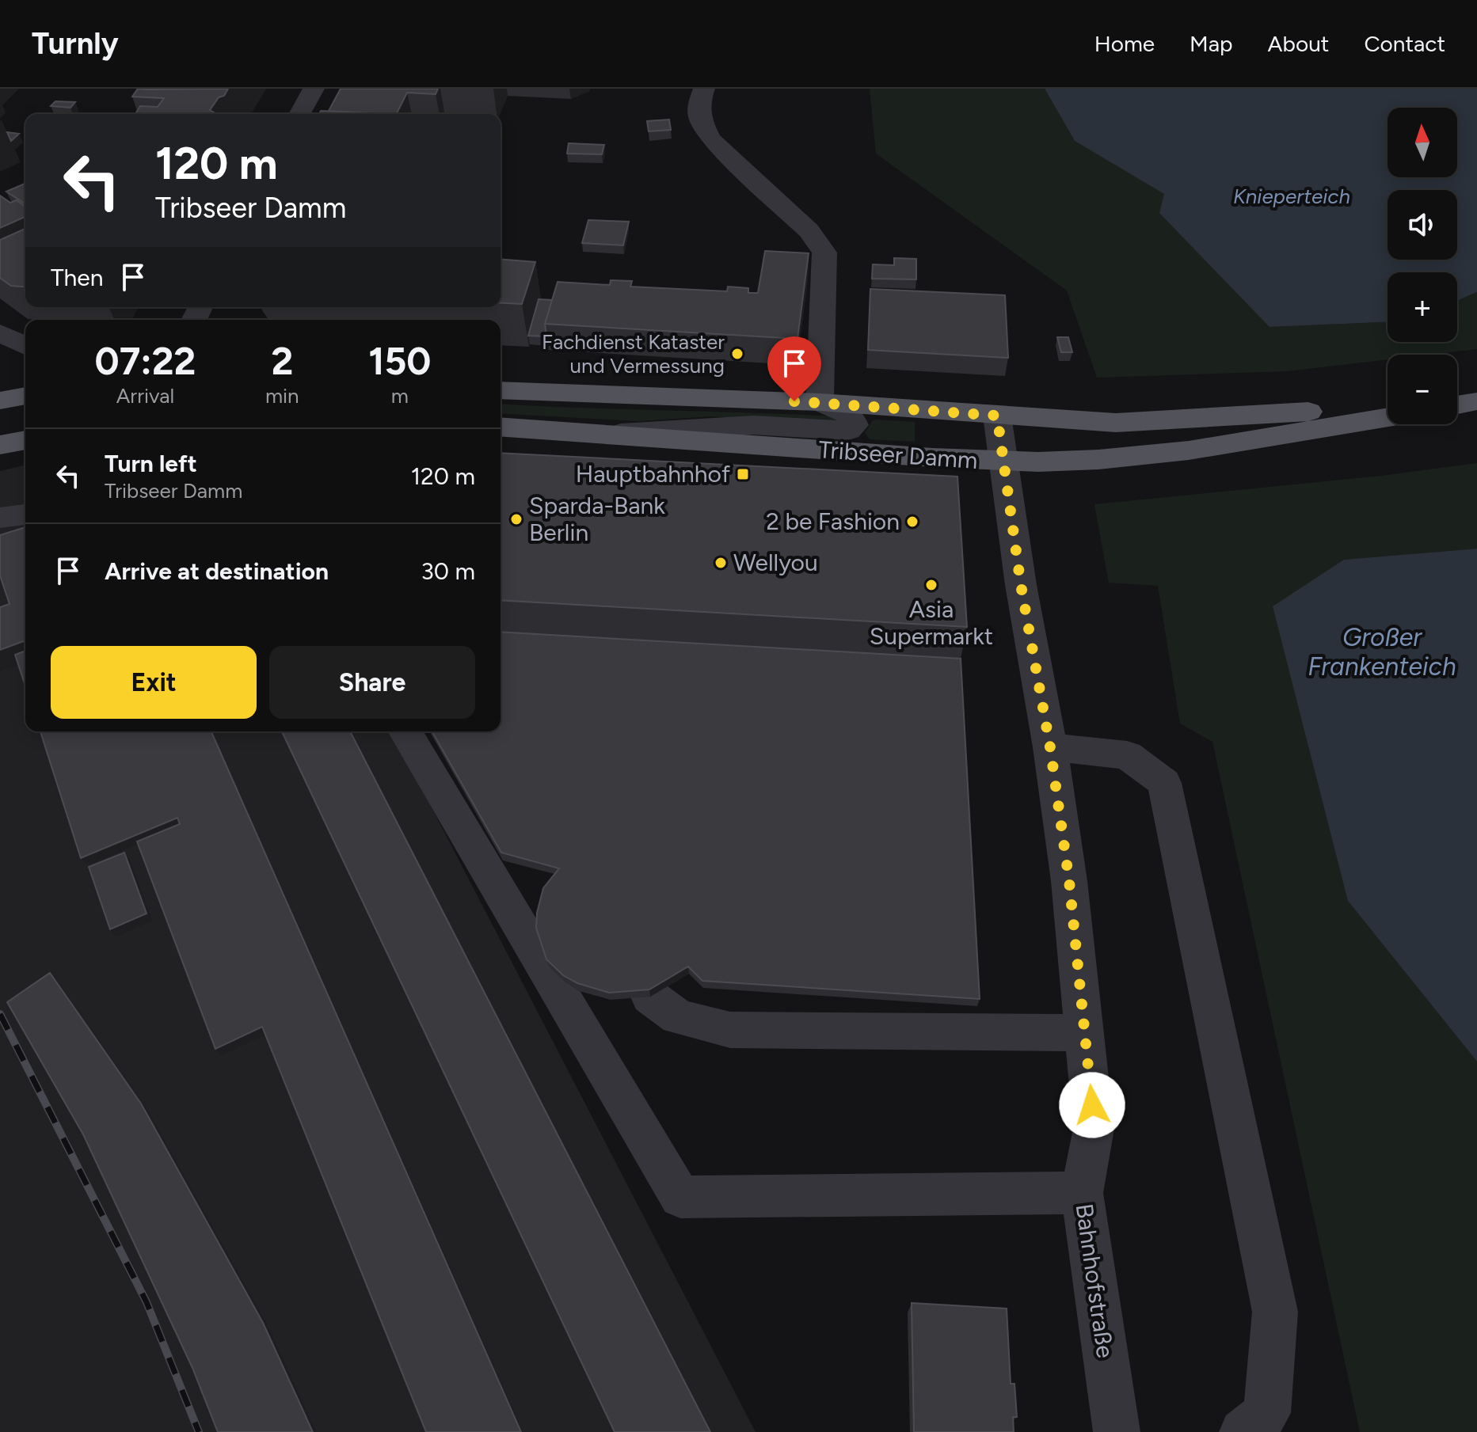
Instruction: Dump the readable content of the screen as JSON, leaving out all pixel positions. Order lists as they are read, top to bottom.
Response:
{
  "streets": {
    "main road": ["Tribseer Damm"],
    "street": ["Bahnhofstraße"]
  },
  "crossings": [
    ["Tribseer Damm", "Bahnhofstraße"]
  ],
  "water": ["Knieperteich", "Großer Frankenteich"],
  "places": {
    "other": [
      "Fachdienst Kataster und Vermessung",
      "Sparda-Bank Berlin",
      "2 be Fashion",
      "Wellyou",
      "Asia Supermarkt"
    ],
    "transit": ["Hauptbahnhof"]
  },
  "north": "top",
  "page": {
    "header": "Turnly",
    "nav": [
      "Home",
      "Map",
      "About",
      "Contact"
    ],
    "map_buttons": ["+", "−"],
    "turn": ["120 m", "Tribseer Damm"],
    "then": "Then",
    "eta": [
      "07:22",
      "Arrival",
      "2",
      "min",
      "150",
      "m"
    ],
    "list": [
      {
        "name": "Turn left",
        "note": "Tribseer Damm",
        "value": "120 m"
      },
      {
        "name": "Arrive at destination",
        "value": "30 m"
      }
    ],
    "buttons": ["Exit", "Share"]
  }
}
